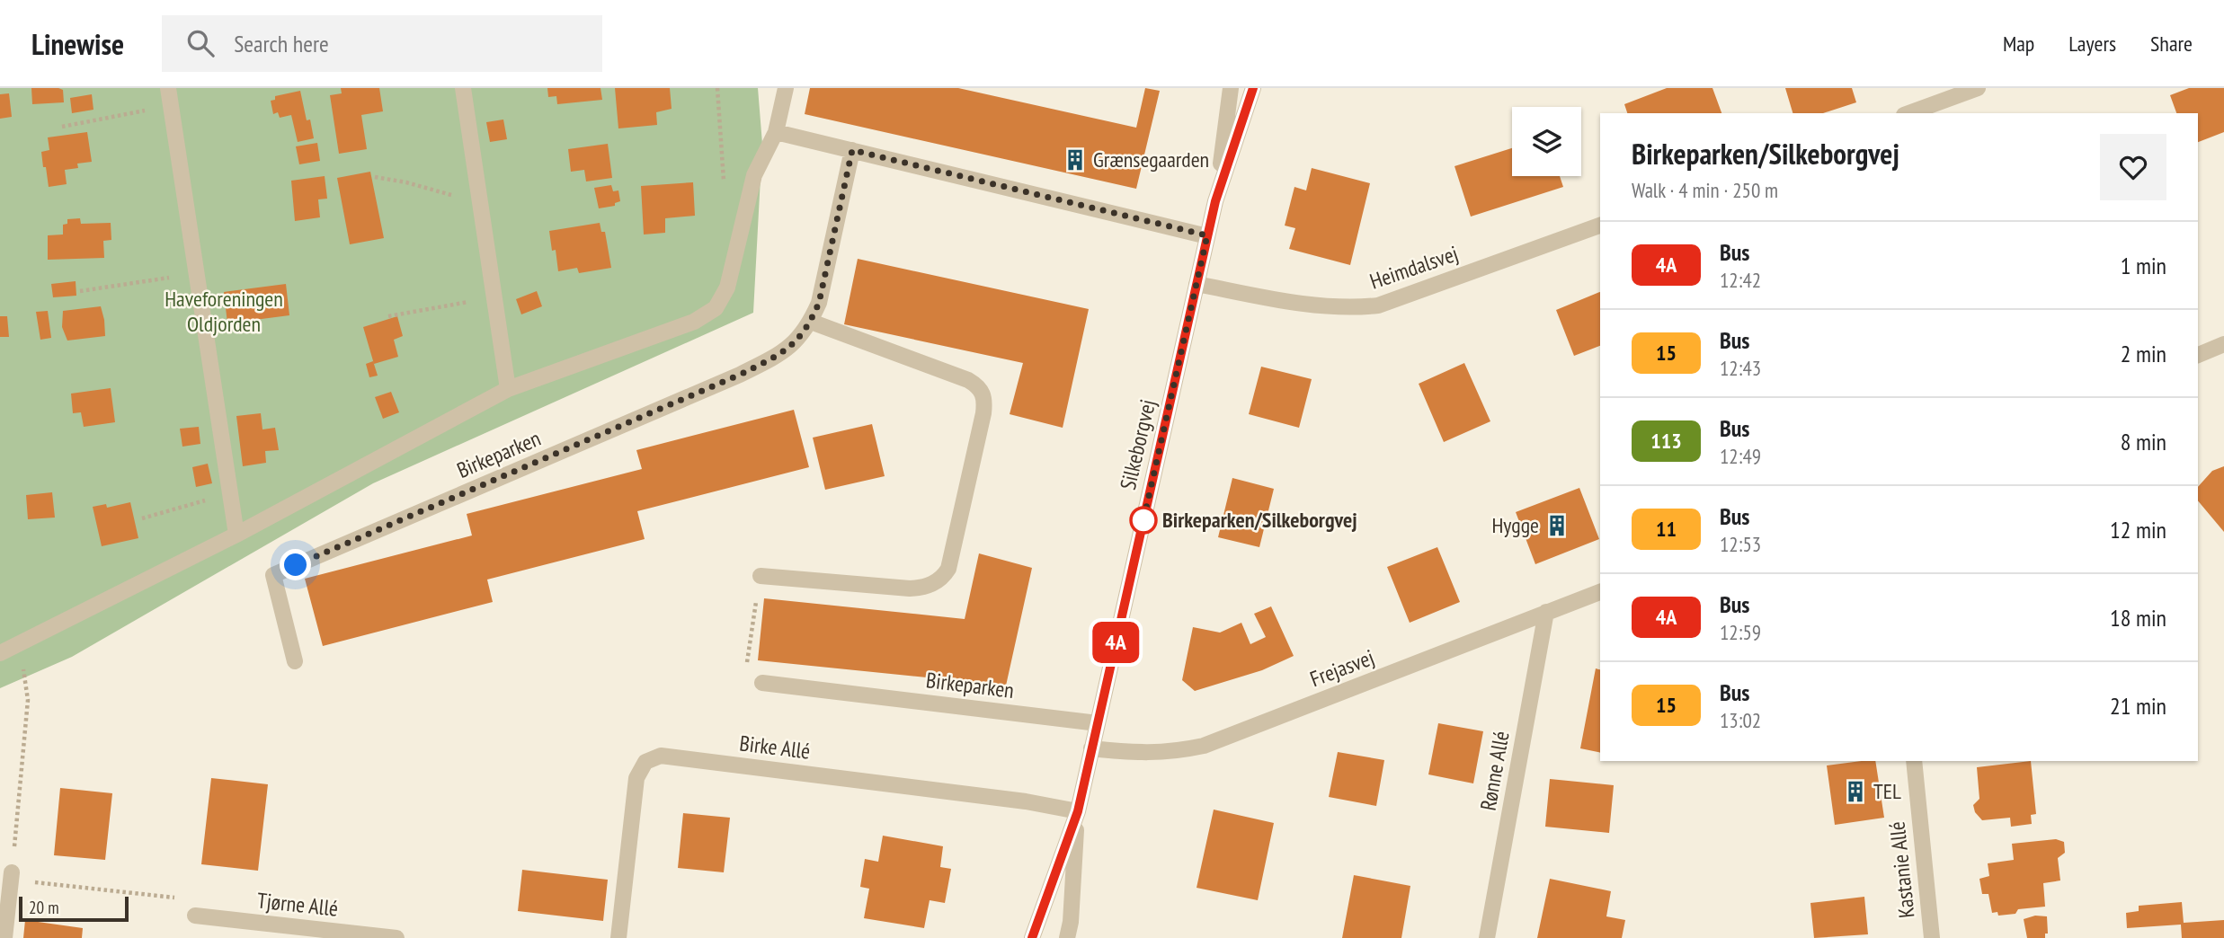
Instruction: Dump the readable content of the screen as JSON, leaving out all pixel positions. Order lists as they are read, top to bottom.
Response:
{
  "streets": {
    "street": [
      "Heimdalsvej",
      "Silkeborgvej",
      "Birkeparken",
      "Frejasvej",
      "Birke Allé",
      "Rønne Allé",
      "Kastanie Allé",
      "Tjørne Allé"
    ]
  },
  "crossings": [
    ["Heimdalsvej", "Silkeborgvej"],
    ["Silkeborgvej", "Birkeparken"],
    ["Silkeborgvej", "Frejasvej"],
    ["Silkeborgvej", "Birke Allé"],
    ["Frejasvej", "Rønne Allé"]
  ],
  "parks": ["Haveforeningen Oldjorden"],
  "places": {
    "building": ["Grænsegaarden", "Hygge", "TEL"],
    "other": ["Birkeparken/Silkeborgvej"]
  },
  "lines": ["bus line 4A"],
  "scale_bar": "20 m",
  "page": {
    "header": "Linewise",
    "search": "Search here",
    "nav": ["Map", "Layers", "Share"],
    "on_map": "4A",
    "heading": ["Birkeparken/Silkeborgvej", "Walk · 4 min · 250 m"],
    "list": [
      {
        "mark": "4A",
        "name": "Bus",
        "note": "12:42",
        "value": "1 min"
      },
      {
        "mark": "15",
        "name": "Bus",
        "note": "12:43",
        "value": "2 min"
      },
      {
        "mark": "113",
        "name": "Bus",
        "note": "12:49",
        "value": "8 min"
      },
      {
        "mark": "11",
        "name": "Bus",
        "note": "12:53",
        "value": "12 min"
      },
      {
        "mark": "4A",
        "name": "Bus",
        "note": "12:59",
        "value": "18 min"
      },
      {
        "mark": "15",
        "name": "Bus",
        "note": "13:02",
        "value": "21 min"
      }
    ],
    "scale": "20 m"
  }
}
